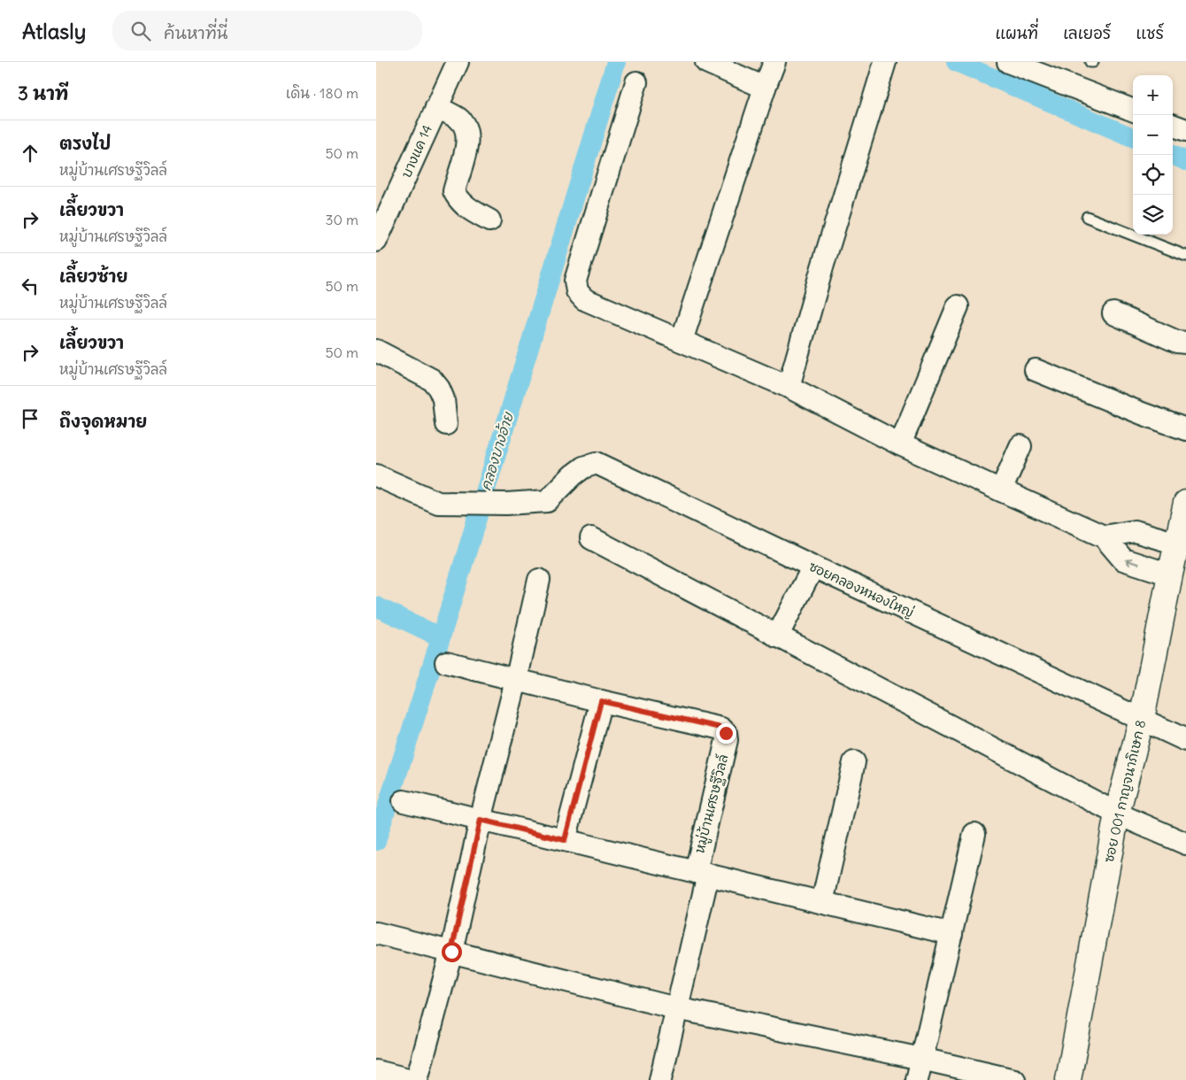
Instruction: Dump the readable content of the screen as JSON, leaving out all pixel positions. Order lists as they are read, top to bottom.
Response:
{
  "streets": {
    "street": [
      "บางแค 14",
      "ซอยคลองหนองใหญ่",
      "ซอย 001 กาญจนาภิเษก 8",
      "หมู่บ้านเศรษฐีวิลล์"
    ]
  },
  "crossings": [
    ["ซอยคลองหนองใหญ่", "ซอย 001 กาญจนาภิเษก 8"]
  ],
  "water": ["คลองบางอ้าย"],
  "page": {
    "header": "Atlasly",
    "search": "ค้นหาที่นี่",
    "nav": ["แผนที่", "เลเยอร์", "แชร์"],
    "heading": ["3 นาที", "เดิน · 180 m"],
    "map_buttons": ["+", "−"],
    "list": [
      ["ตรงไป", "หมู่บ้านเศรษฐีวิลล์", "50 m"],
      ["เลี้ยวขวา", "หมู่บ้านเศรษฐีวิลล์", "30 m"],
      ["เลี้ยวซ้าย", "หมู่บ้านเศรษฐีวิลล์", "50 m"],
      ["เลี้ยวขวา", "หมู่บ้านเศรษฐีวิลล์", "50 m"],
      "ถึงจุดหมาย"
    ]
  }
}
